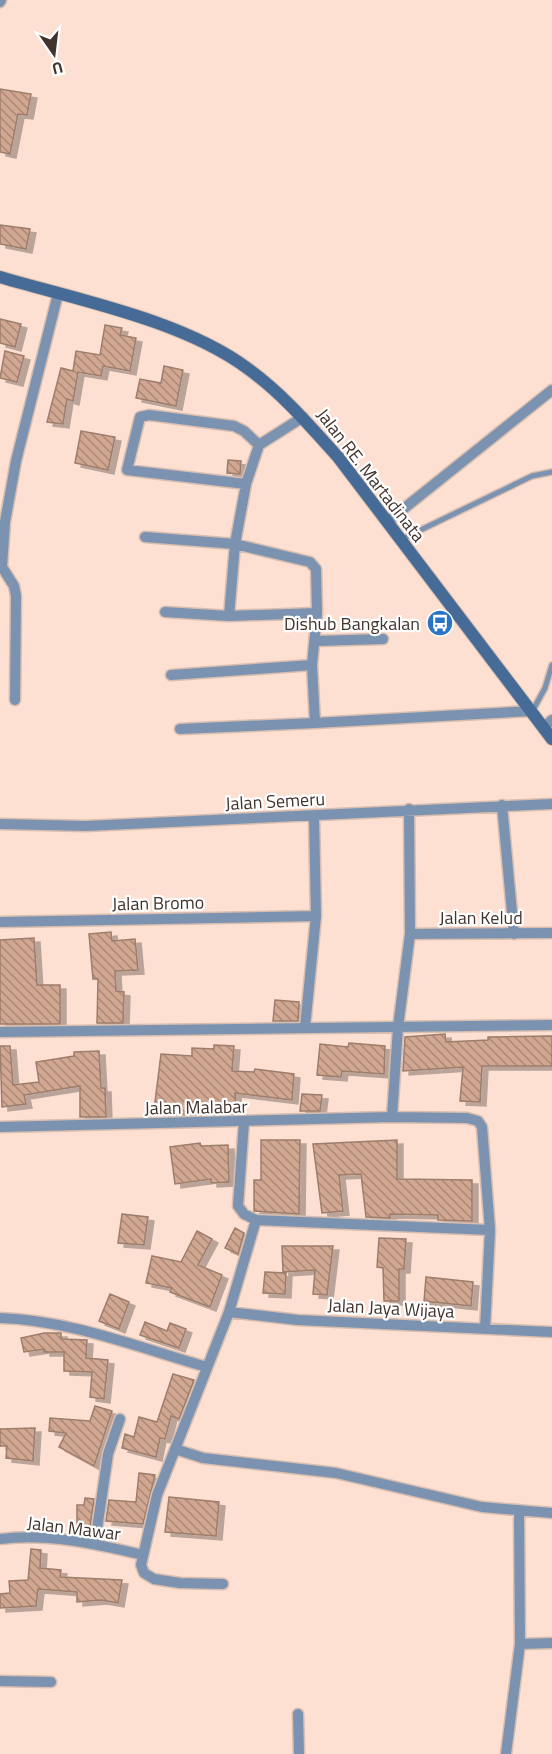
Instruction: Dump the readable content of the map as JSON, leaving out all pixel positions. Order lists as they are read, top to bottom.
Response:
{
  "streets": {
    "main road": ["Jalan RE. Martadinata"],
    "street": [
      "Jalan Semeru",
      "Jalan Bromo",
      "Jalan Kelud",
      "Jalan Malabar",
      "Jalan Jaya Wijaya",
      "Jalan Mawar"
    ]
  },
  "places": {
    "bus stop": ["Dishub Bangkalan"]
  },
  "north": "bottom"
}
